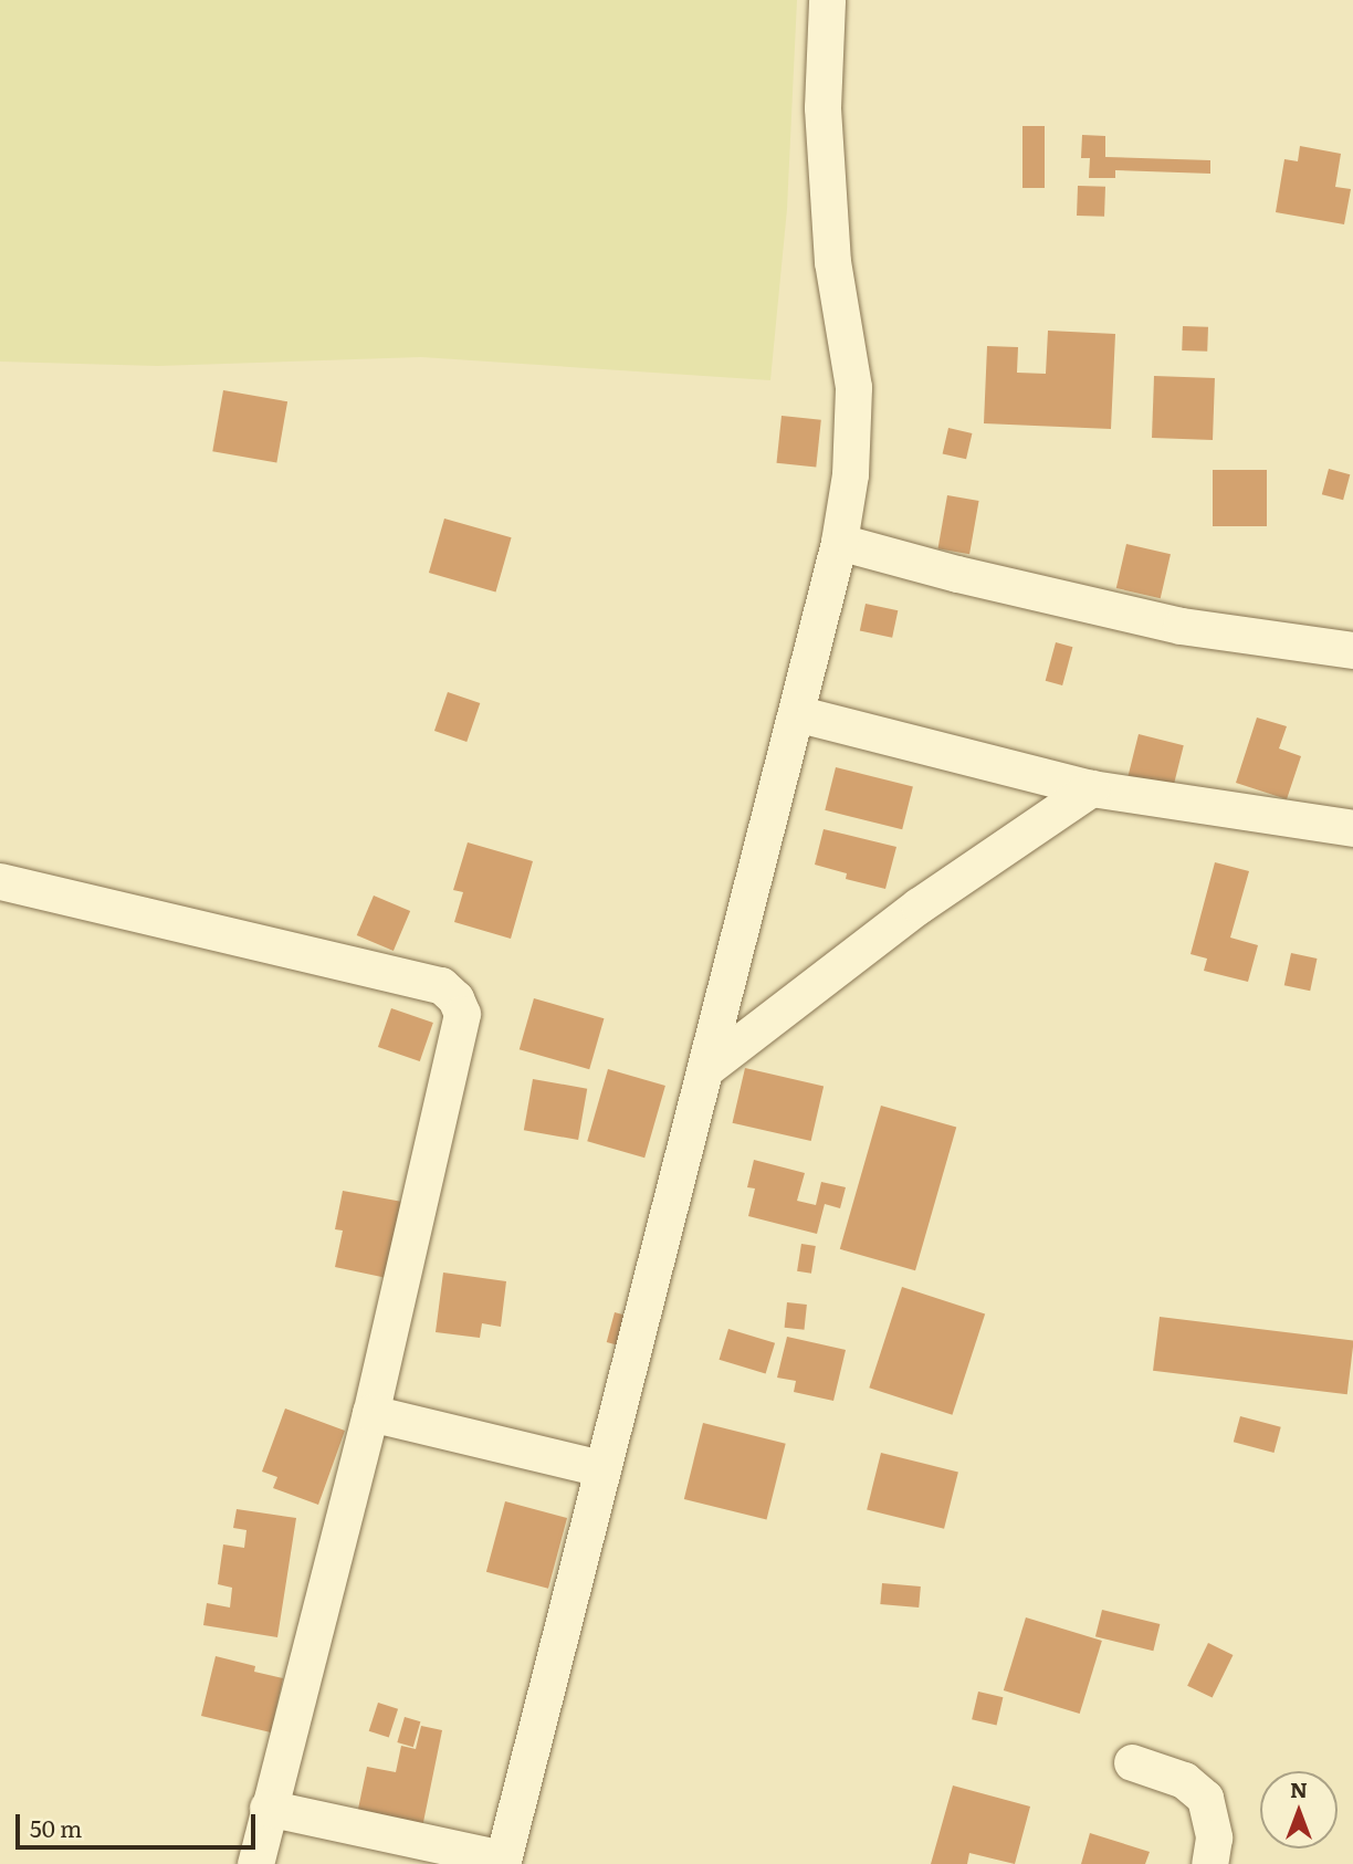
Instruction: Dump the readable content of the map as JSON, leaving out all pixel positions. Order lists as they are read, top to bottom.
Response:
{
  "scale_bar": "50 m",
  "north": "top"
}
